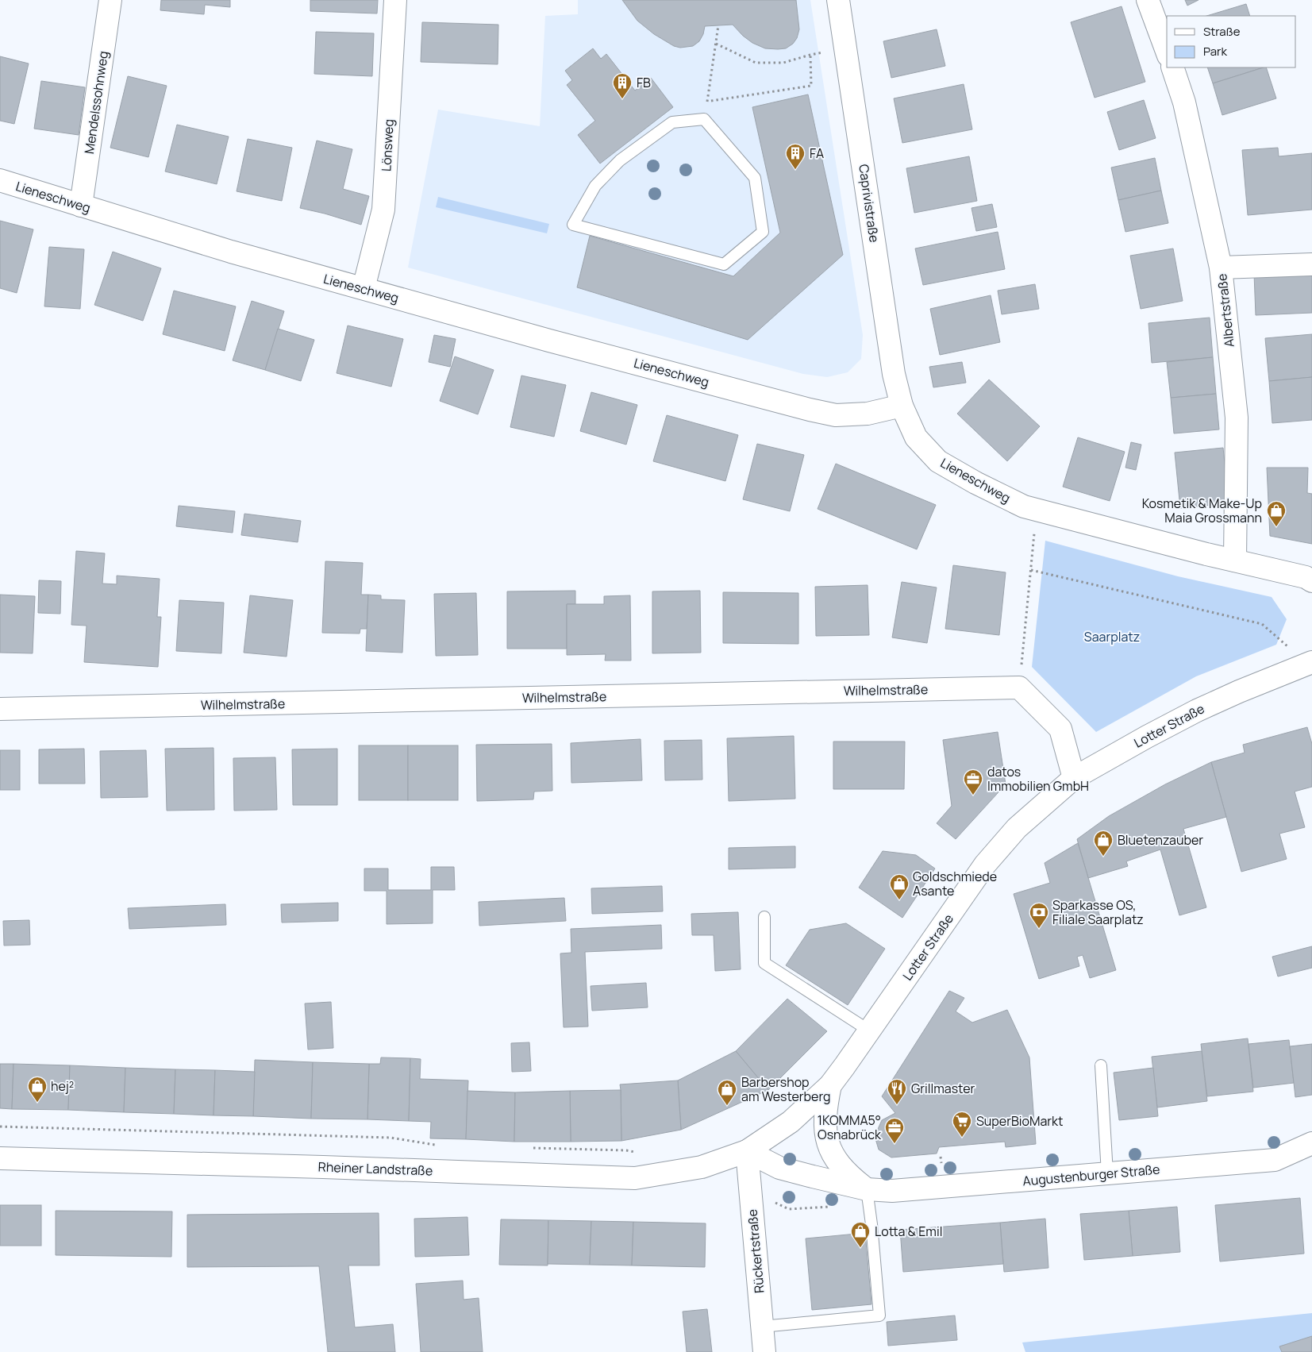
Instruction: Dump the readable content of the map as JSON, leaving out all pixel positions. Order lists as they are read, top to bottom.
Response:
{
  "streets": {
    "street": [
      "Mendelssohnweg",
      "Lönsweg",
      "Lieneschweg",
      "Caprivistraße",
      "Albertstraße",
      "Wilhelmstraße",
      "Lotter Straße",
      "Rheiner Landstraße",
      "Augustenburger Straße",
      "Rückertstraße"
    ]
  },
  "crossings": [
    ["Mendelssohnweg", "Lieneschweg"],
    ["Lönsweg", "Lieneschweg"],
    ["Lieneschweg", "Caprivistraße"],
    ["Lieneschweg", "Albertstraße"],
    ["Lotter Straße", "Rheiner Landstraße"],
    ["Lotter Straße", "Augustenburger Straße"],
    ["Lotter Straße", "Rückertstraße"],
    ["Rheiner Landstraße", "Augustenburger Straße"],
    ["Rheiner Landstraße", "Rückertstraße"],
    ["Augustenburger Straße", "Rückertstraße"]
  ],
  "parks": ["Saarplatz"],
  "places": {
    "building": ["FB", "FA"],
    "shop": [
      "Kosmetik & Make-Up Maia Grossmann",
      "Bluetenzauber",
      "Goldschmiede Asante",
      "hej²",
      "Barbershop am Westerberg",
      "Lotta & Emil"
    ],
    "office": ["datos Immobilien GmbH", "1KOMMA5° Osnabrück"],
    "bank": ["Sparkasse OS, Filiale Saarplatz"],
    "restaurant": ["Grillmaster"],
    "supermarket": ["SuperBioMarkt"]
  },
  "legend": ["Straße", "Park"]
}
